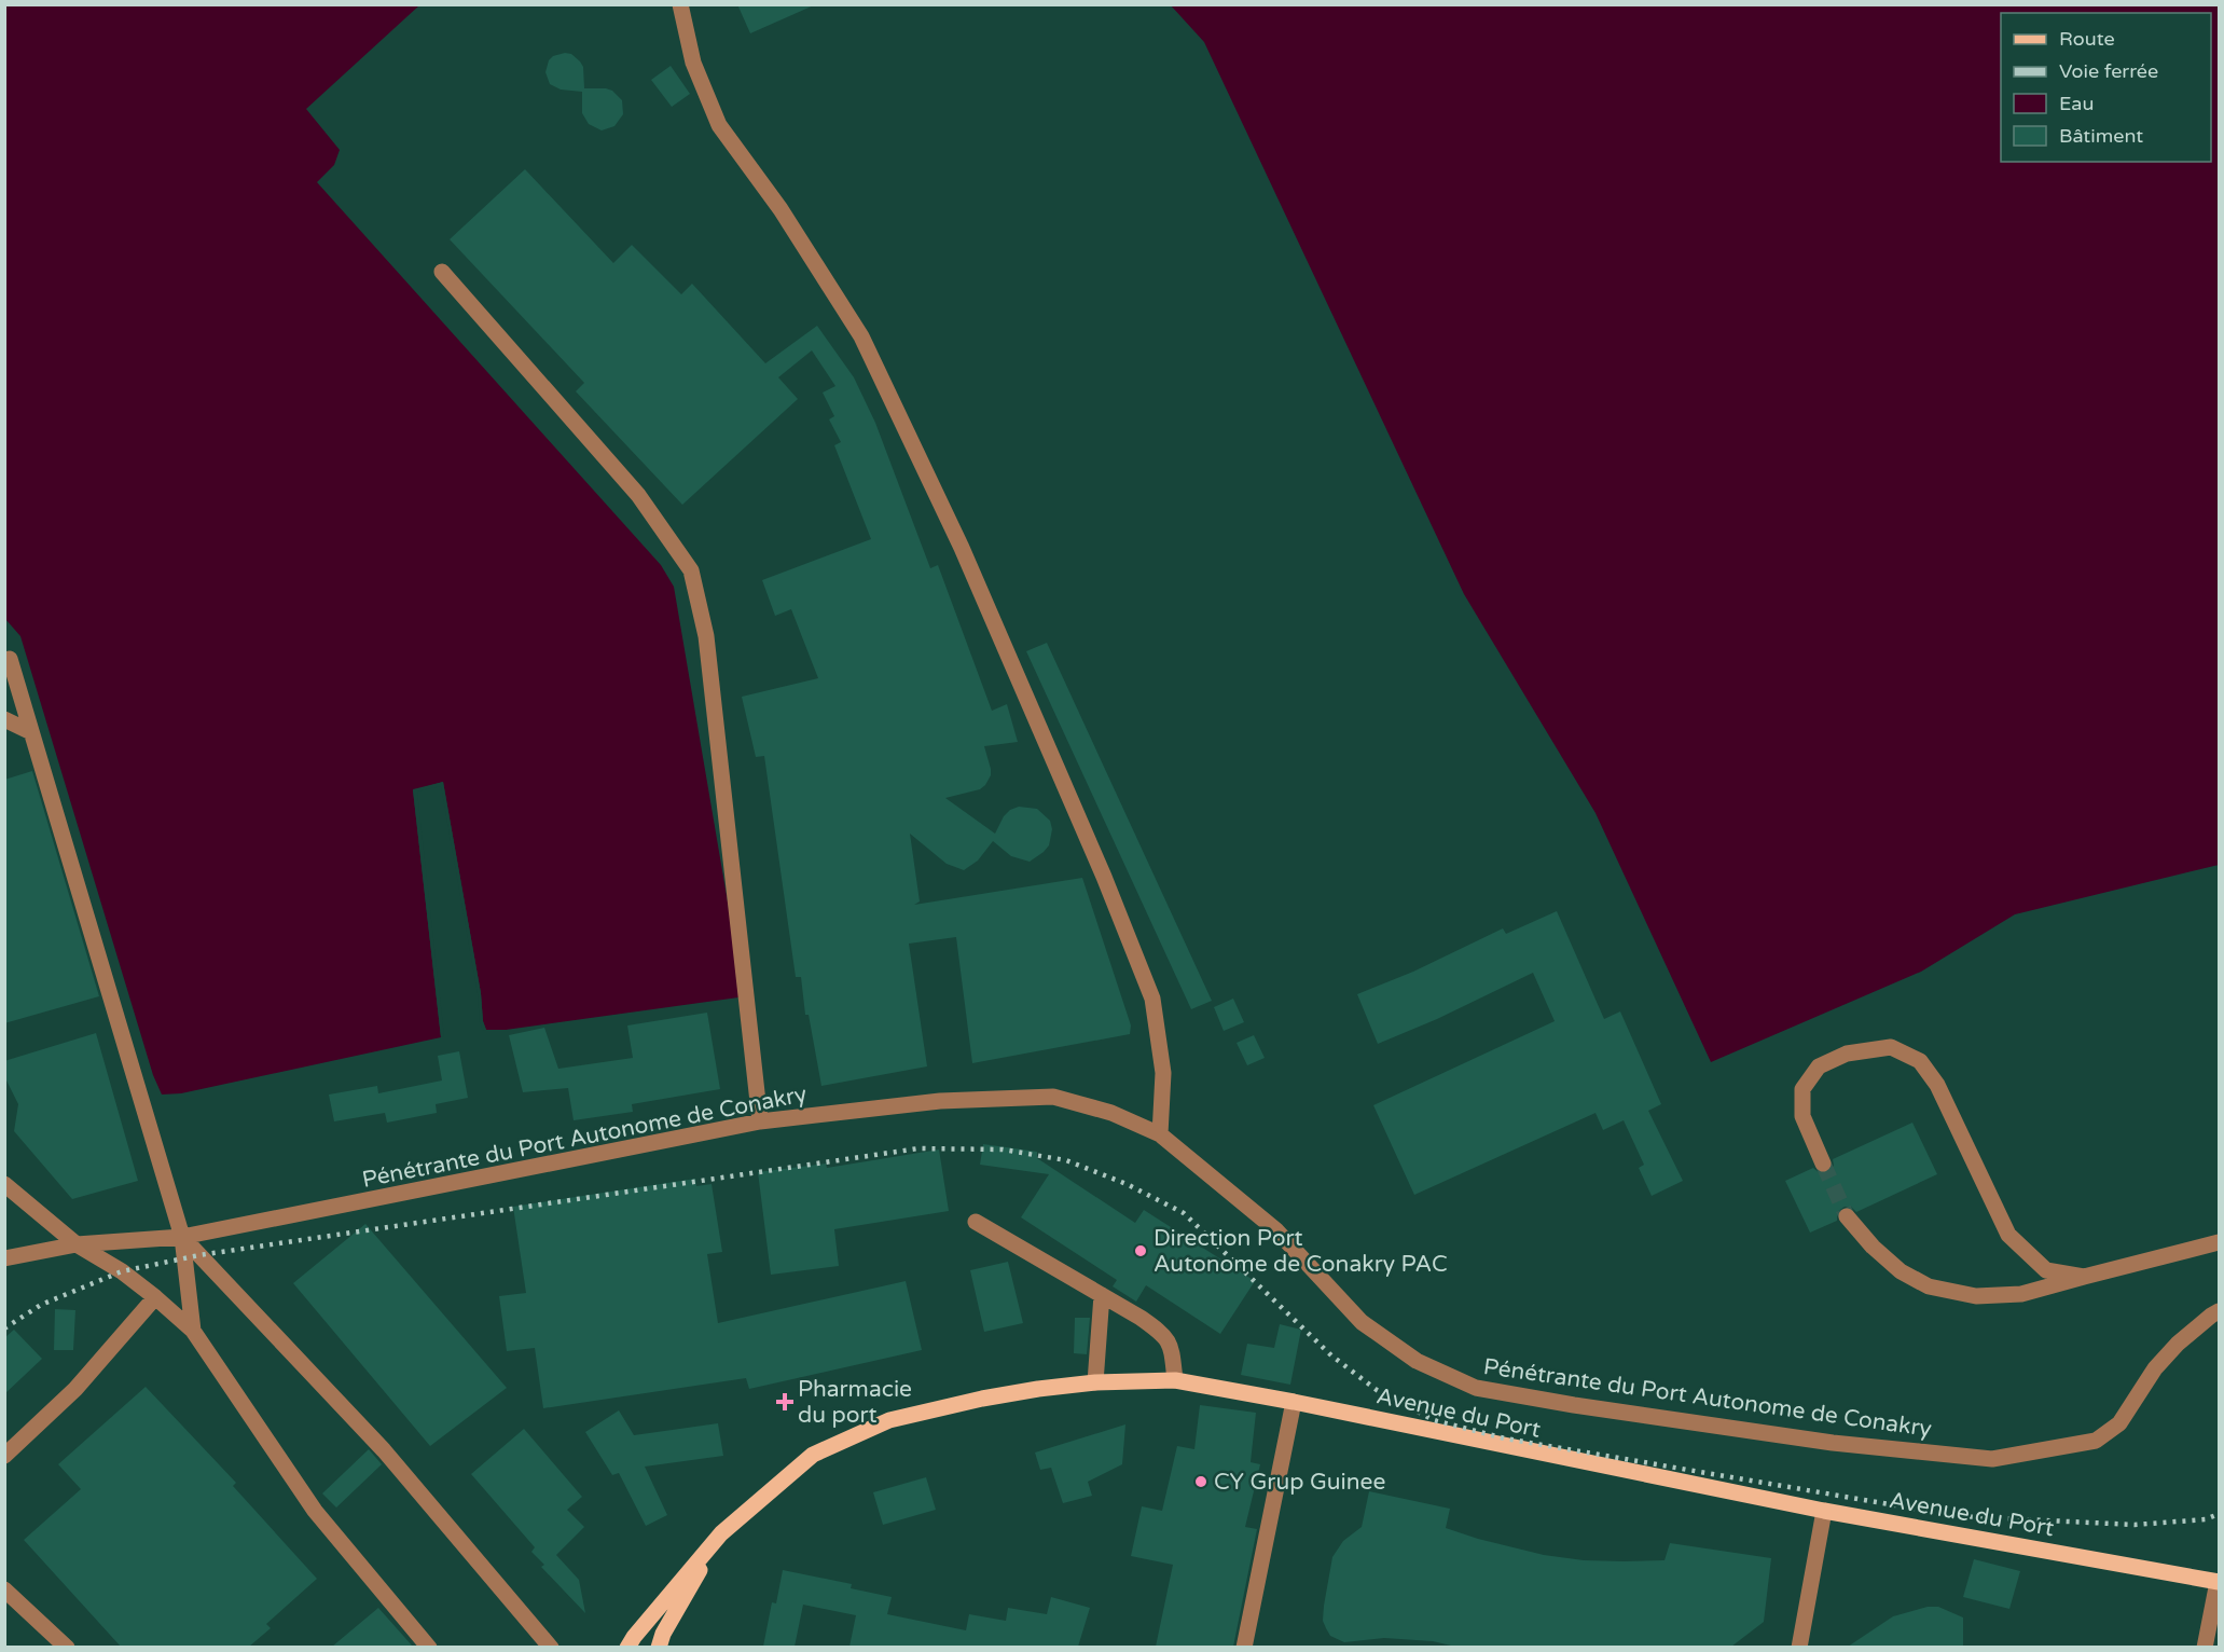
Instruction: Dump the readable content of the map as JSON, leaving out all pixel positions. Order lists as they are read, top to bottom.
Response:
{
  "streets": {
    "main road": ["Avenue du Port"],
    "street": ["Pénétrante du Port Autonome de Conakry"]
  },
  "places": {
    "other": ["Direction Port Autonome de Conakry PAC", "CY Grup Guinee"],
    "health": ["Pharmacie du port"]
  },
  "legend": [
    "Route",
    "Voie ferrée",
    "Eau",
    "Bâtiment"
  ]
}
